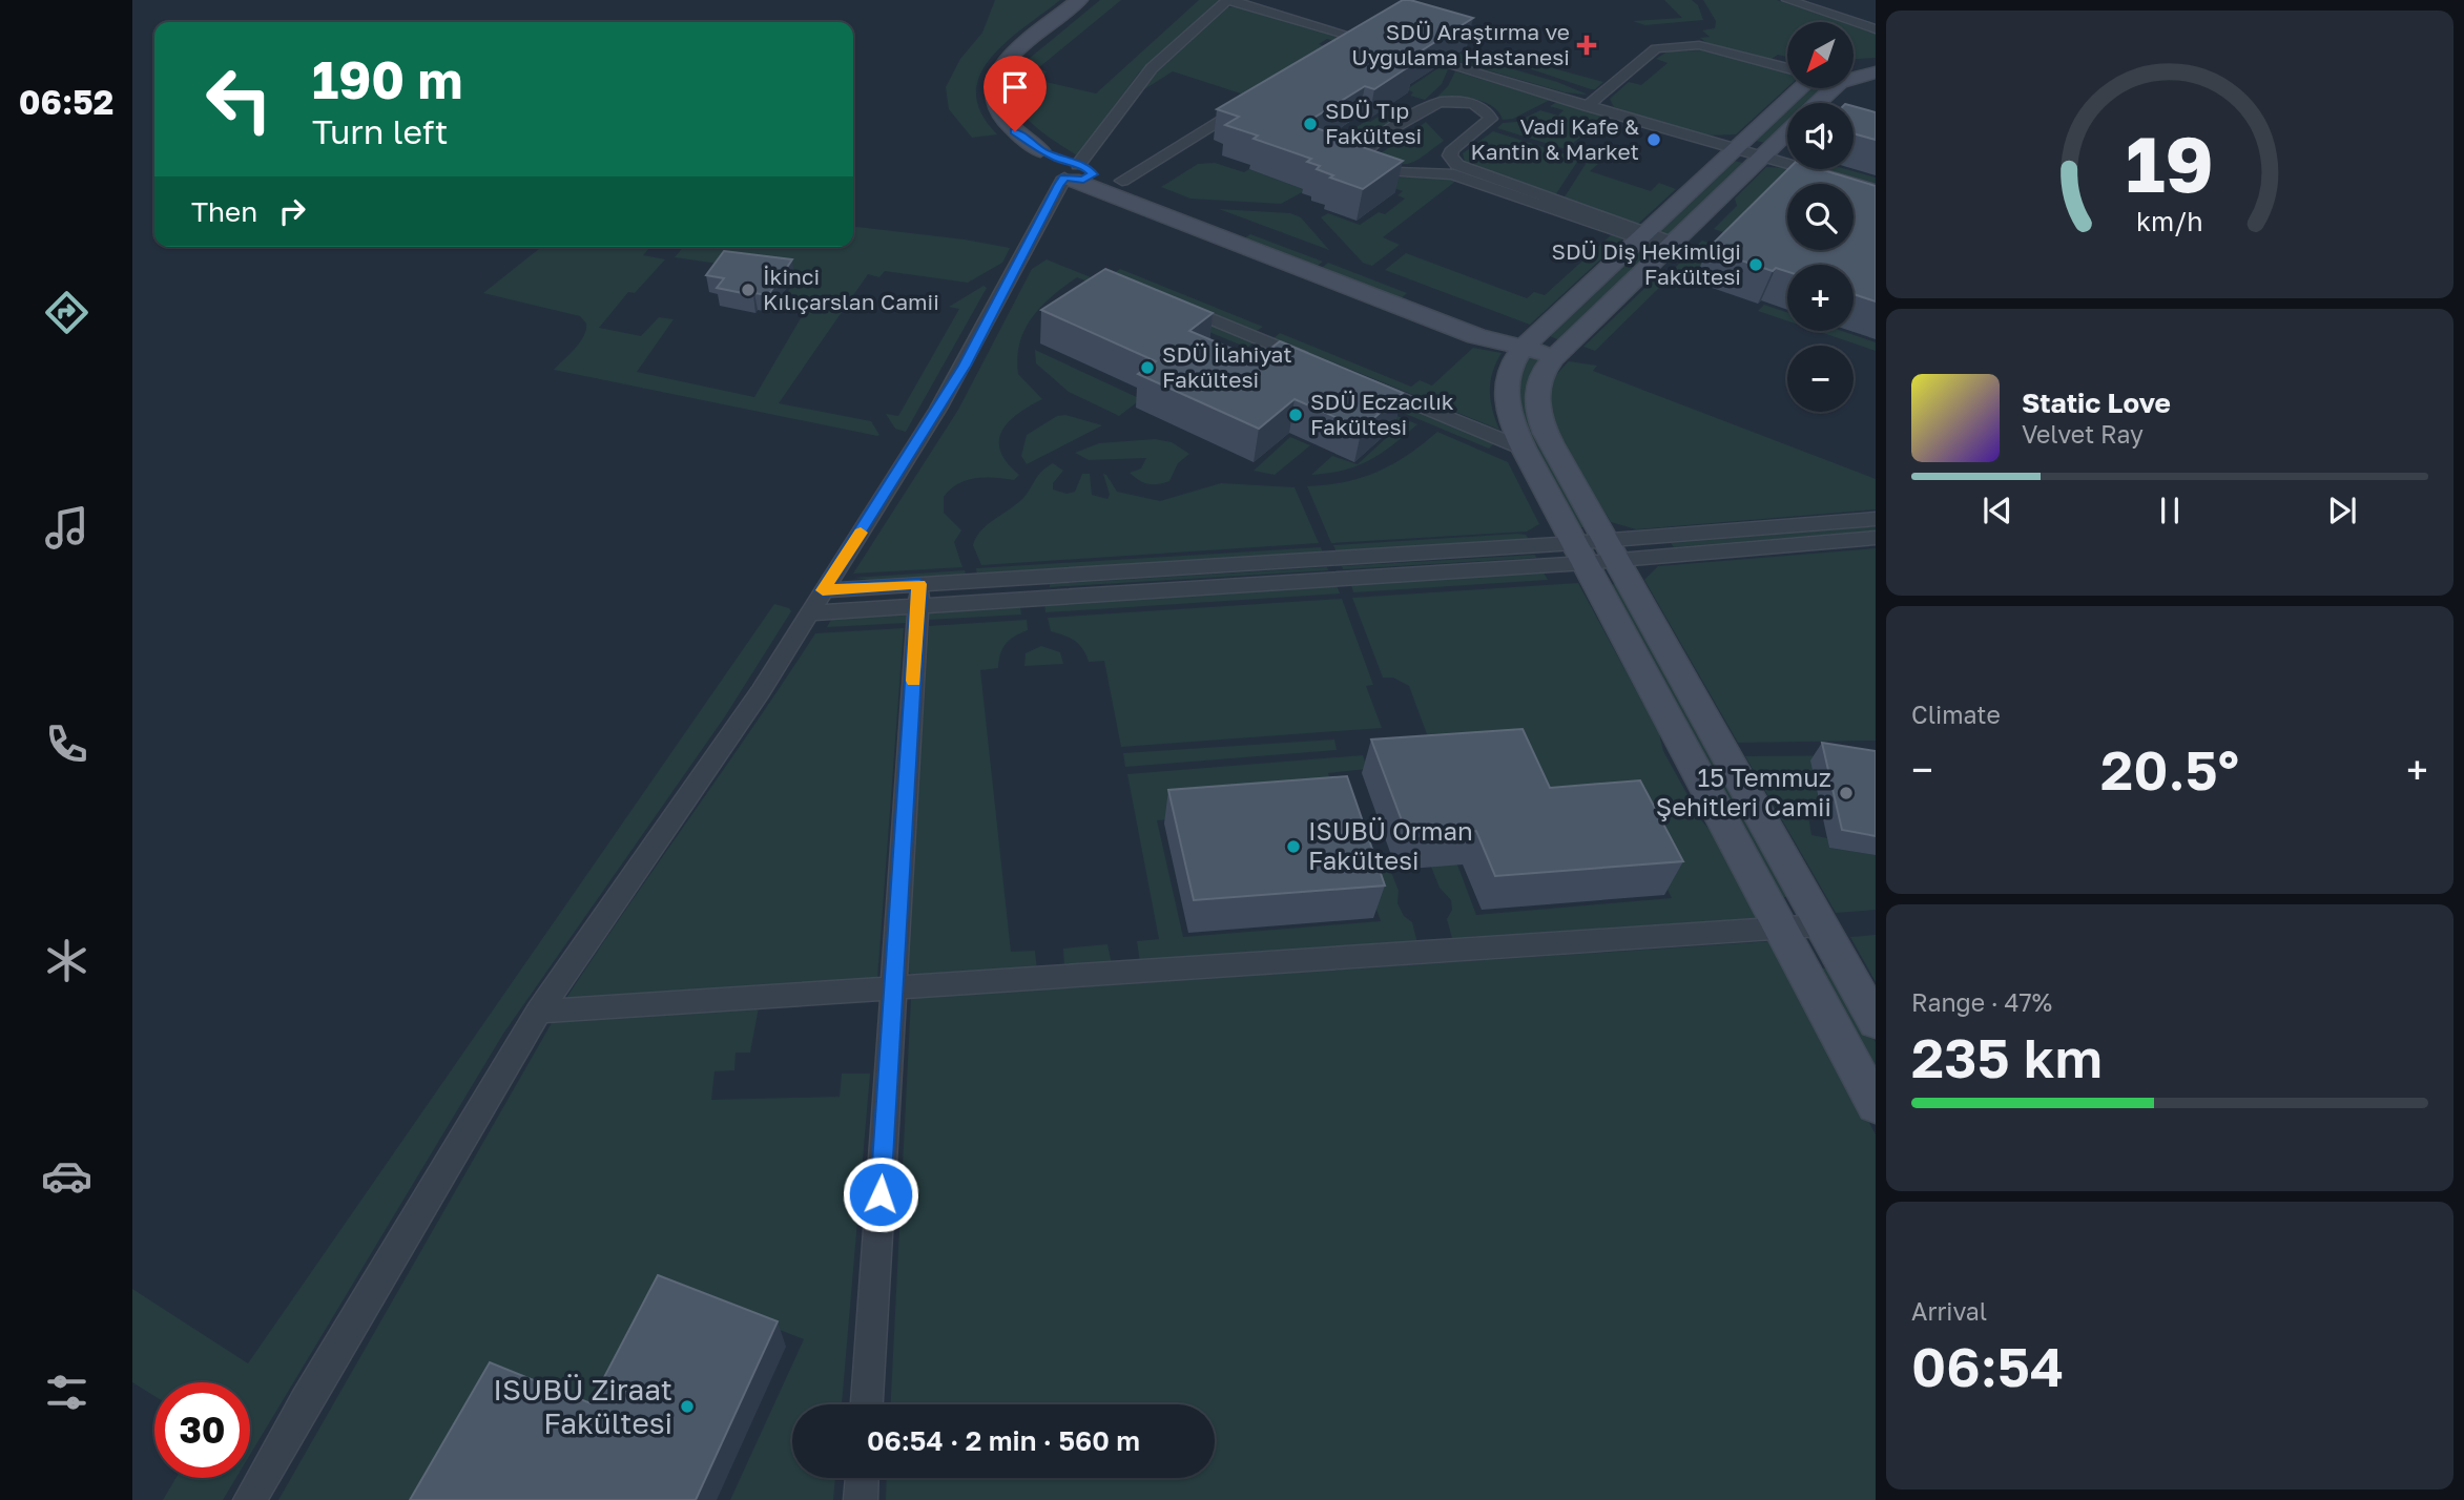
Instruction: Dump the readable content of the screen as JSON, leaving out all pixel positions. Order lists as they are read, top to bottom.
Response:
{
  "places": {
    "health": ["SDÜ Araştırma ve Uygulama Hastanesi"],
    "other": [
      "SDÜ Tıp Fakültesi",
      "Vadi Kafe & Kantin & Market",
      "SDÜ Diş Hekimliği Fakültesi",
      "İkinci Kılıçarslan Camii",
      "SDÜ İlahiyat Fakültesi",
      "SDÜ Eczacılık Fakültesi",
      "15 Temmuz Şehitleri Camii",
      "ISUBÜ Orman Fakültesi",
      "ISUBÜ Ziraat Fakültesi"
    ]
  },
  "north": "bottom left",
  "page": {
    "tabs": "06:52",
    "map_buttons": ["+", "−"],
    "turn": ["190 m", "Turn left"],
    "then": "Then",
    "song": ["Static Love", "Velvet Ray"],
    "tile": [
      "Climate",
      ["Range · 47%", "235 km"],
      ["Arrival", "06:54"]
    ],
    "heat": ["−", "20.5°", "+"],
    "limit": "30",
    "trip": "06:54 · 2 min · 560 m",
    "gauge": ["19", "km/h"]
  }
}
